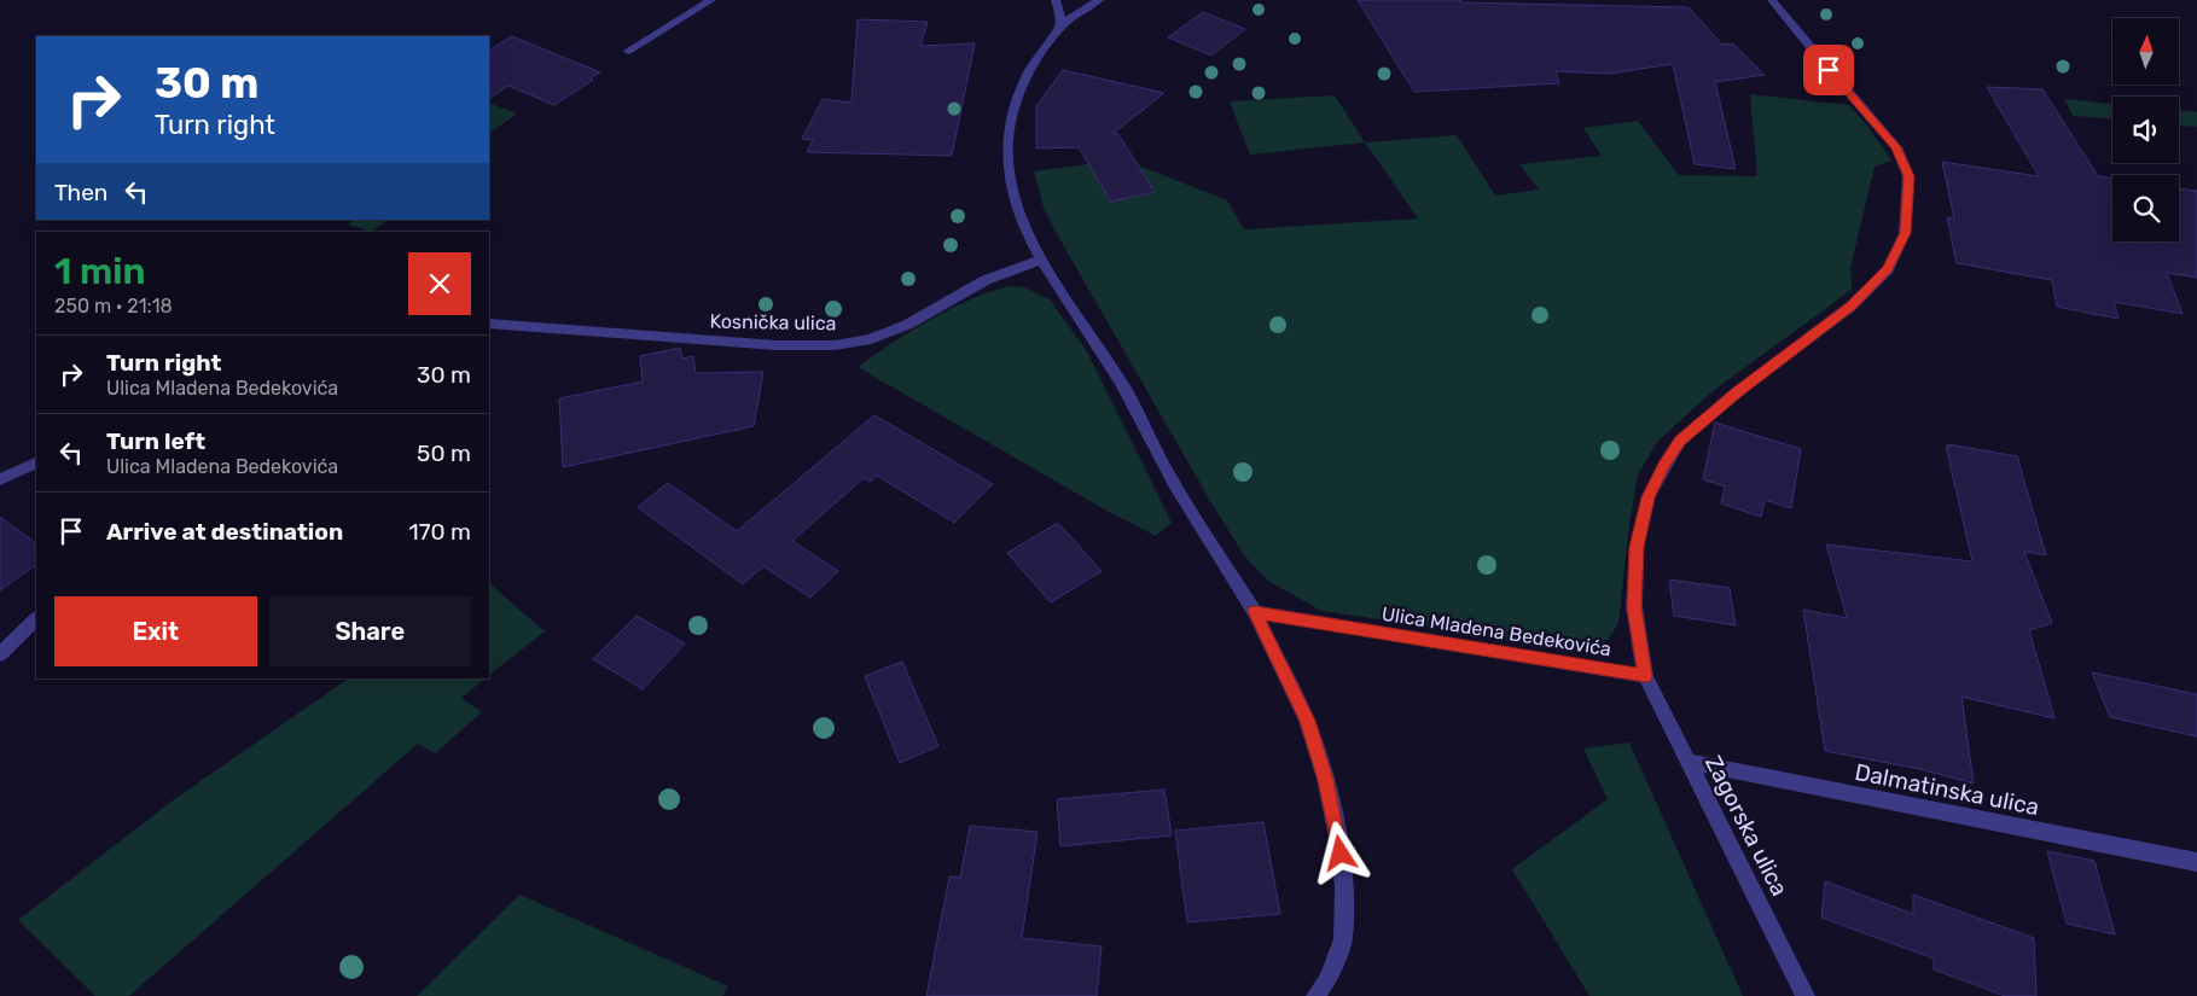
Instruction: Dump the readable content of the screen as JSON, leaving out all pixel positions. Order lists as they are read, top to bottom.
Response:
{
  "streets": {
    "street": [
      "Kosnička ulica",
      "Ulica Mladena Bedekovića",
      "Dalmatinska ulica",
      "Zagorska ulica"
    ]
  },
  "crossings": [
    ["Ulica Mladena Bedekovića", "Zagorska ulica"],
    ["Dalmatinska ulica", "Zagorska ulica"]
  ],
  "north": "top",
  "page": {
    "turn": ["30 m", "Turn right"],
    "then": "Then",
    "heading": ["1 min", "250 m · 21:18"],
    "list": [
      {
        "name": "Turn right",
        "note": "Ulica Mladena Bedekovića",
        "value": "30 m"
      },
      {
        "name": "Turn left",
        "note": "Ulica Mladena Bedekovića",
        "value": "50 m"
      },
      {
        "name": "Arrive at destination",
        "value": "170 m"
      }
    ],
    "buttons": ["Exit", "Share"]
  }
}
